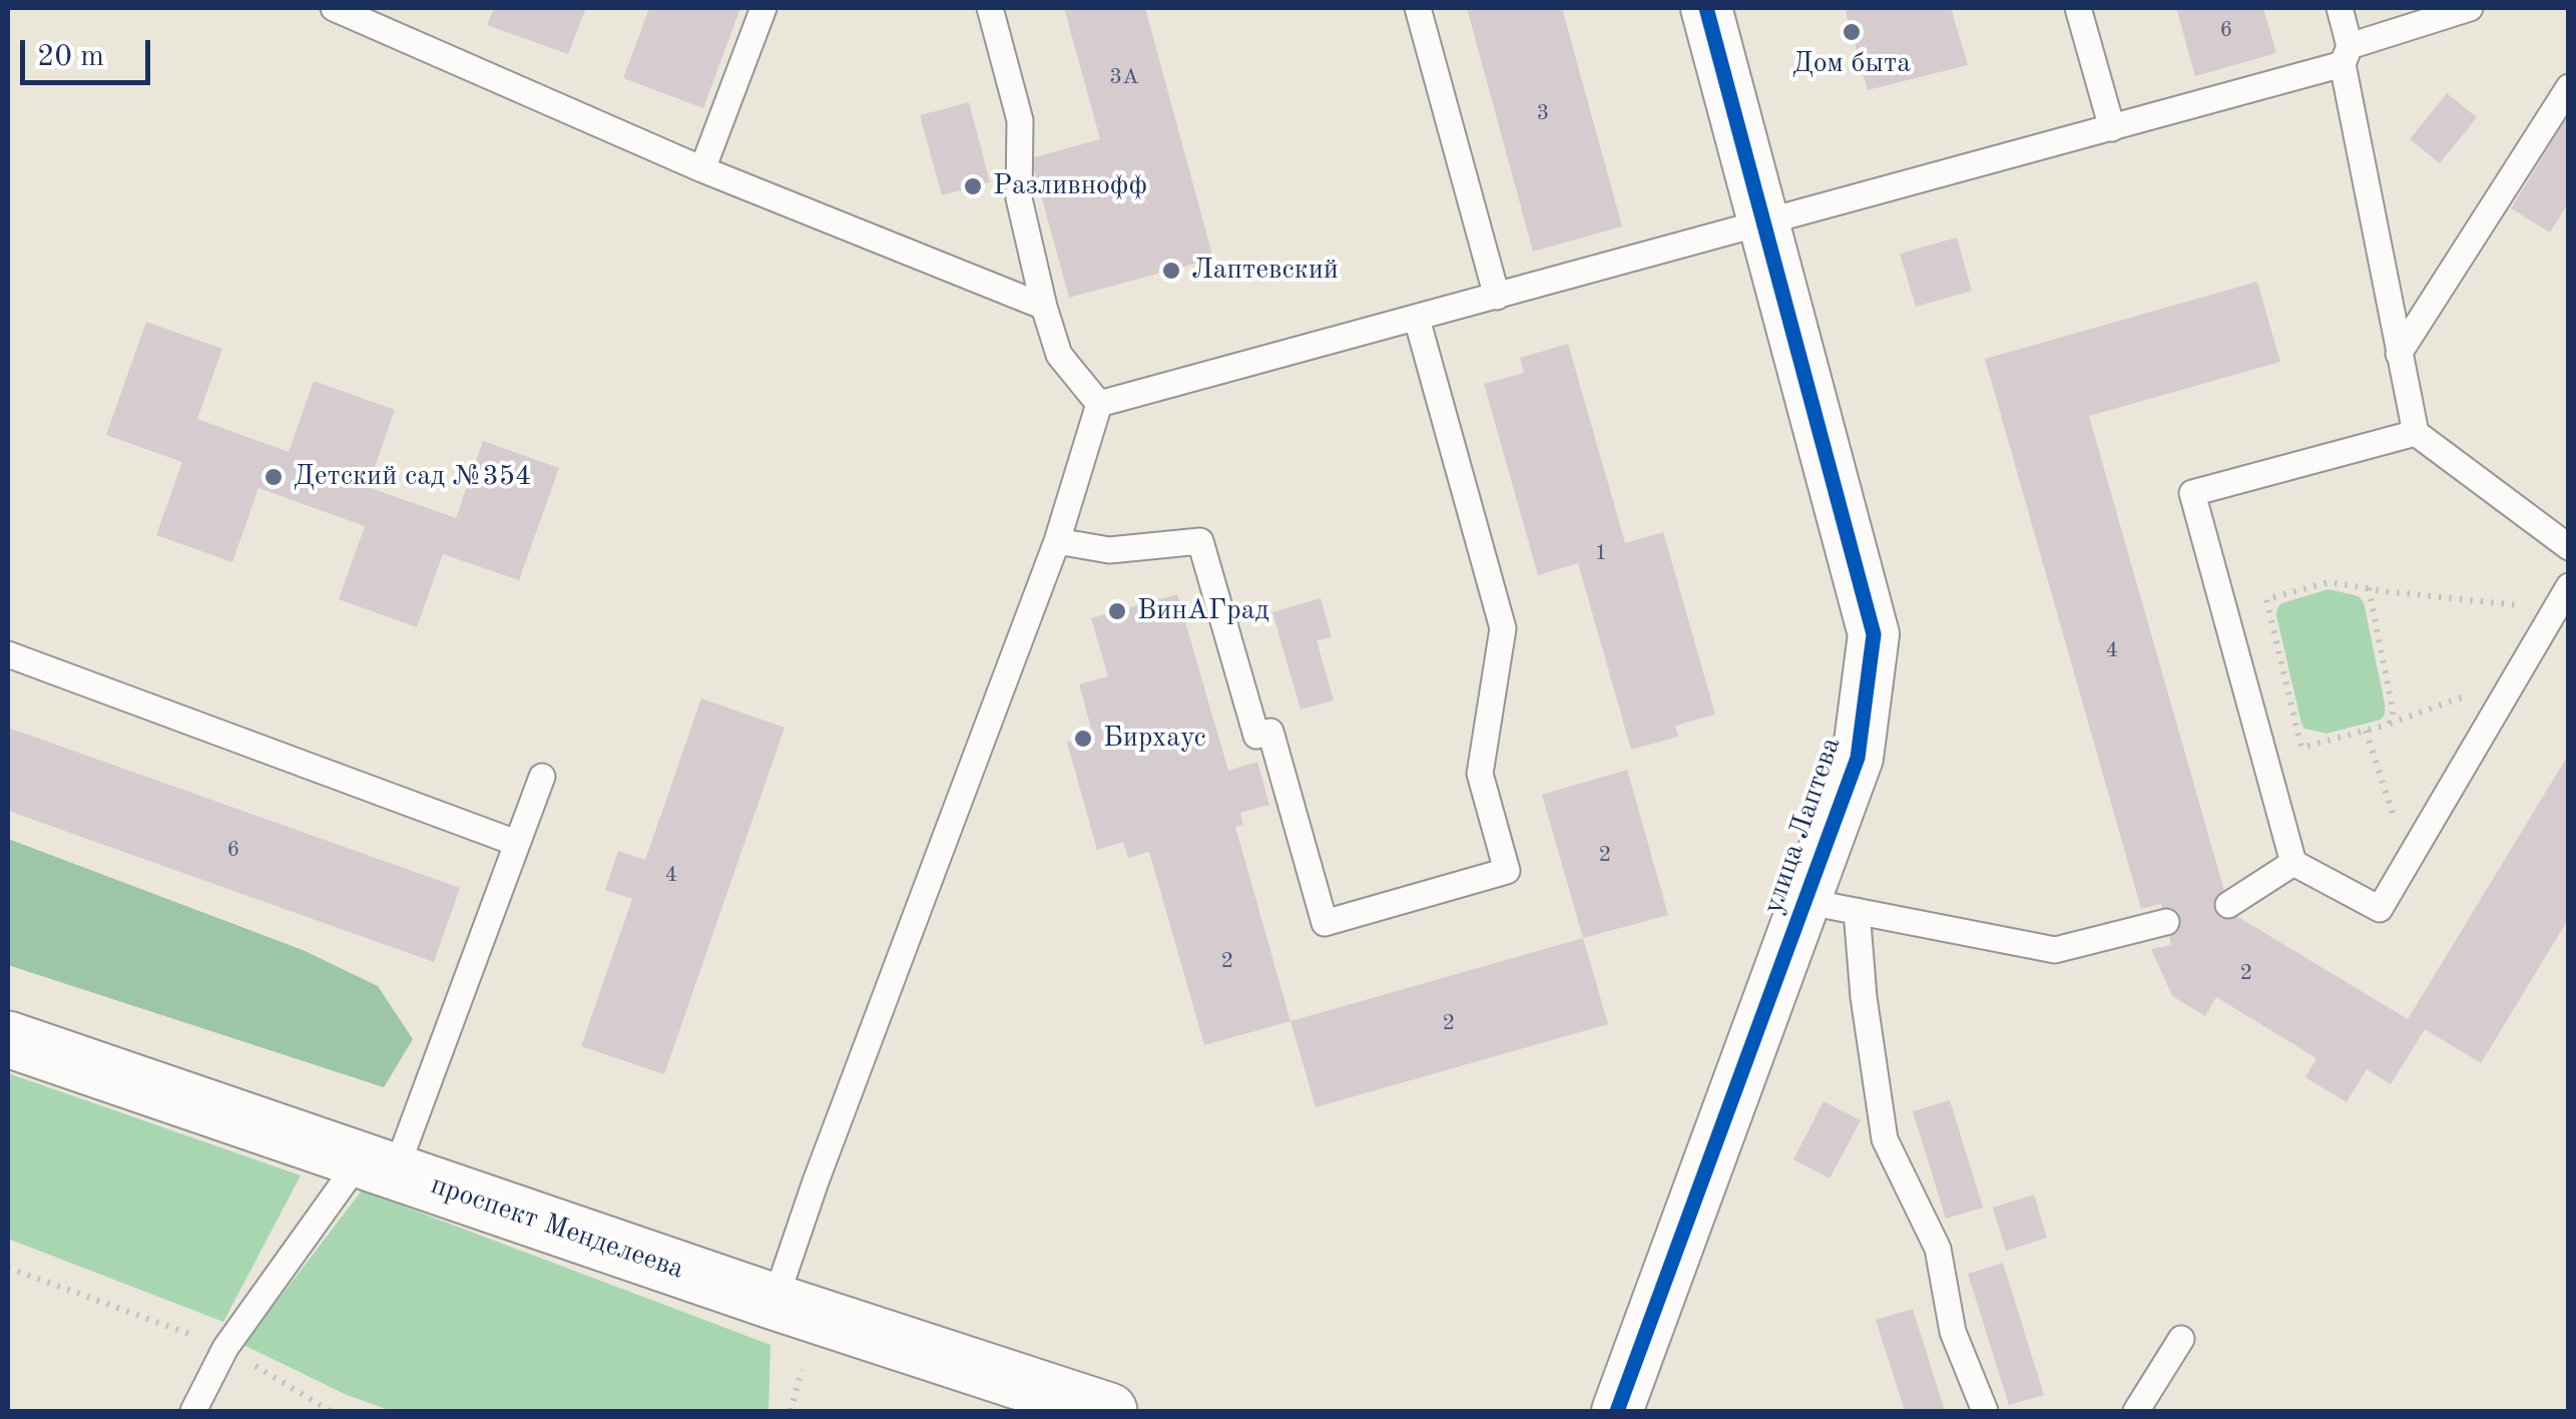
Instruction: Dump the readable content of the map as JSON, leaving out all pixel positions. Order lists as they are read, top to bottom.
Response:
{
  "streets": {
    "main road": ["проспект Менделеева"],
    "street": ["улица Лаптева"]
  },
  "places": [
    "Дом быта",
    "Разливнофф",
    "Лаптевский",
    "Детский сад №354",
    "ВинАГрад",
    "Бирхаус"
  ],
  "house_numbers": [
    "6",
    "3А",
    "3",
    "1",
    "4",
    "6",
    "2",
    "4",
    "2",
    "2",
    "2"
  ],
  "scale_bar": "20 m"
}
